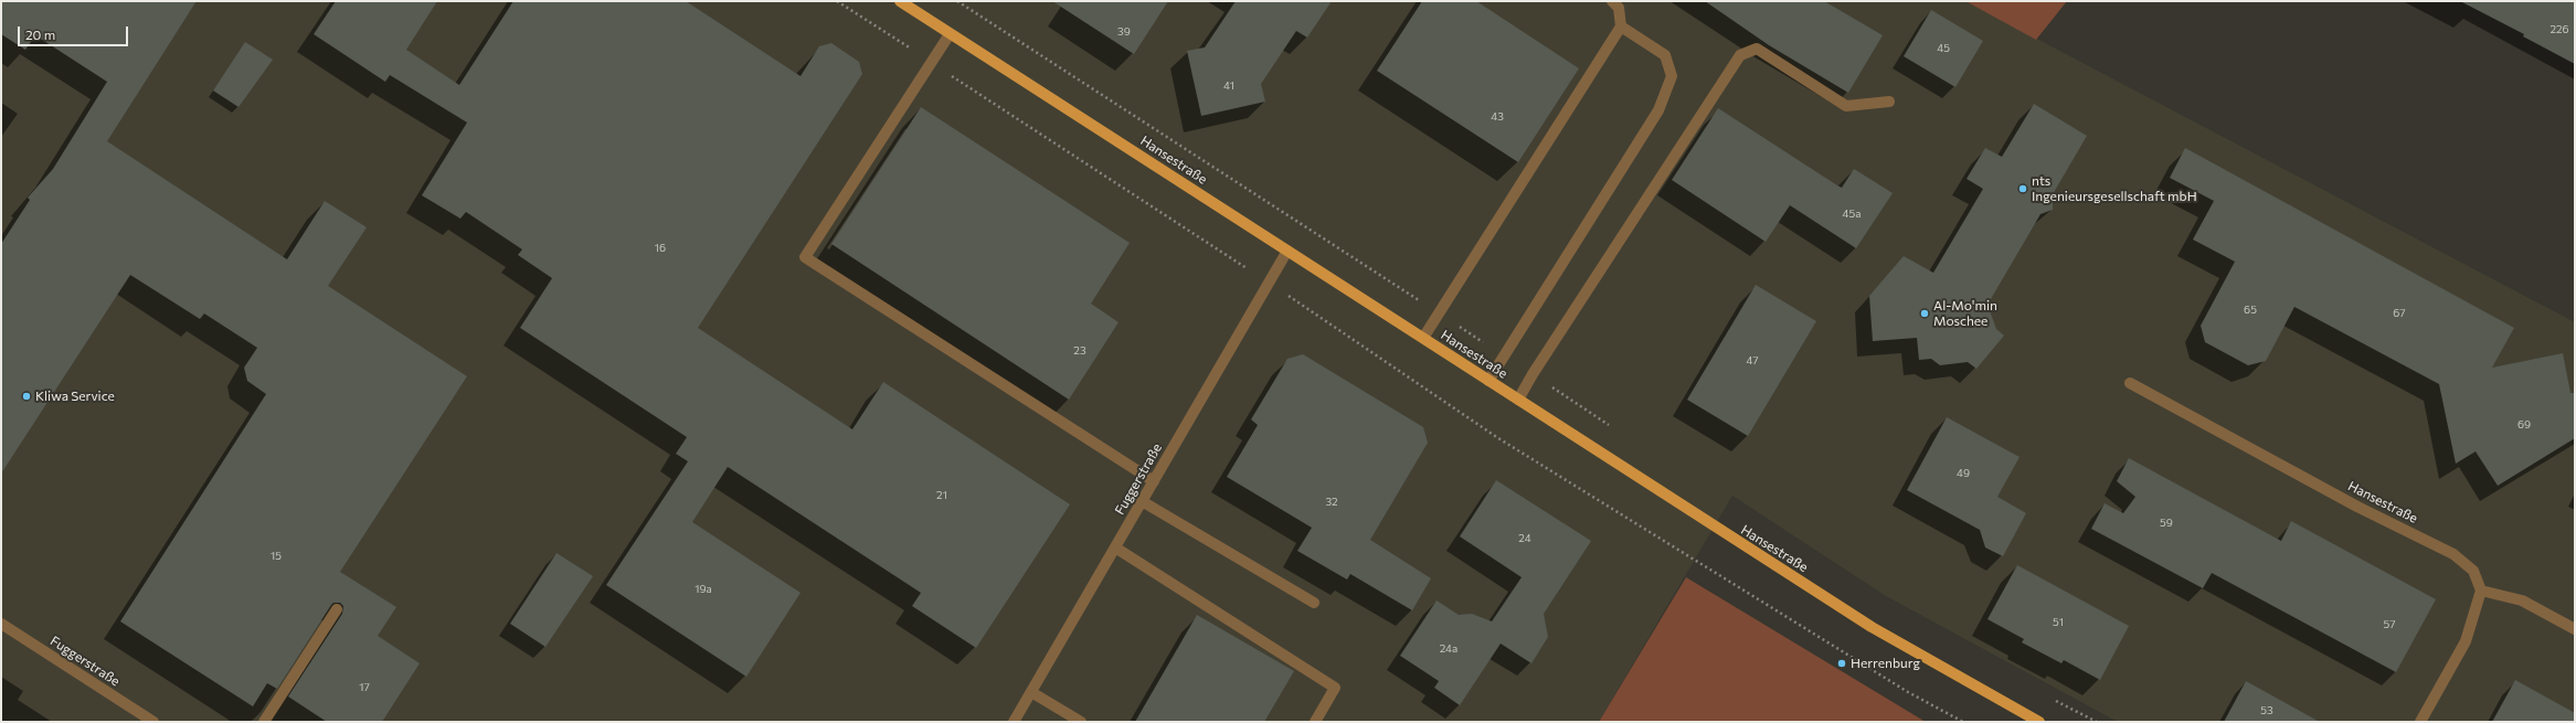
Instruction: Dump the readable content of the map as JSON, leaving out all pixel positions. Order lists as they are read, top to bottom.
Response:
{
  "streets": {
    "main road": ["Hansestraße"],
    "street": ["Fuggerstraße"]
  },
  "crossings": [
    ["Hansestraße", "Fuggerstraße"]
  ],
  "places": [
    "nts Ingenieursgesellschaft mbH",
    "Al-Mo'min Moschee",
    "Kliwa Service",
    "Herrenburg"
  ],
  "house_numbers": [
    "226",
    "39",
    "45",
    "41",
    "43",
    "45a",
    "16",
    "65",
    "67",
    "23",
    "47",
    "69",
    "49",
    "21",
    "32",
    "59",
    "24",
    "15",
    "19a",
    "51",
    "57",
    "24a",
    "17",
    "53"
  ],
  "scale_bar": "20 m"
}
